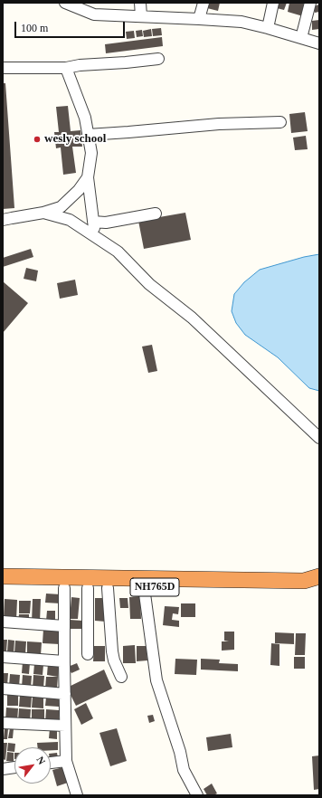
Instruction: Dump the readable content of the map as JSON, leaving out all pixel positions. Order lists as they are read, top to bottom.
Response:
{
  "streets": {
    "highway": ["NH765D"]
  },
  "places": ["wesly school"],
  "scale_bar": "100 m",
  "north": "top right"
}
